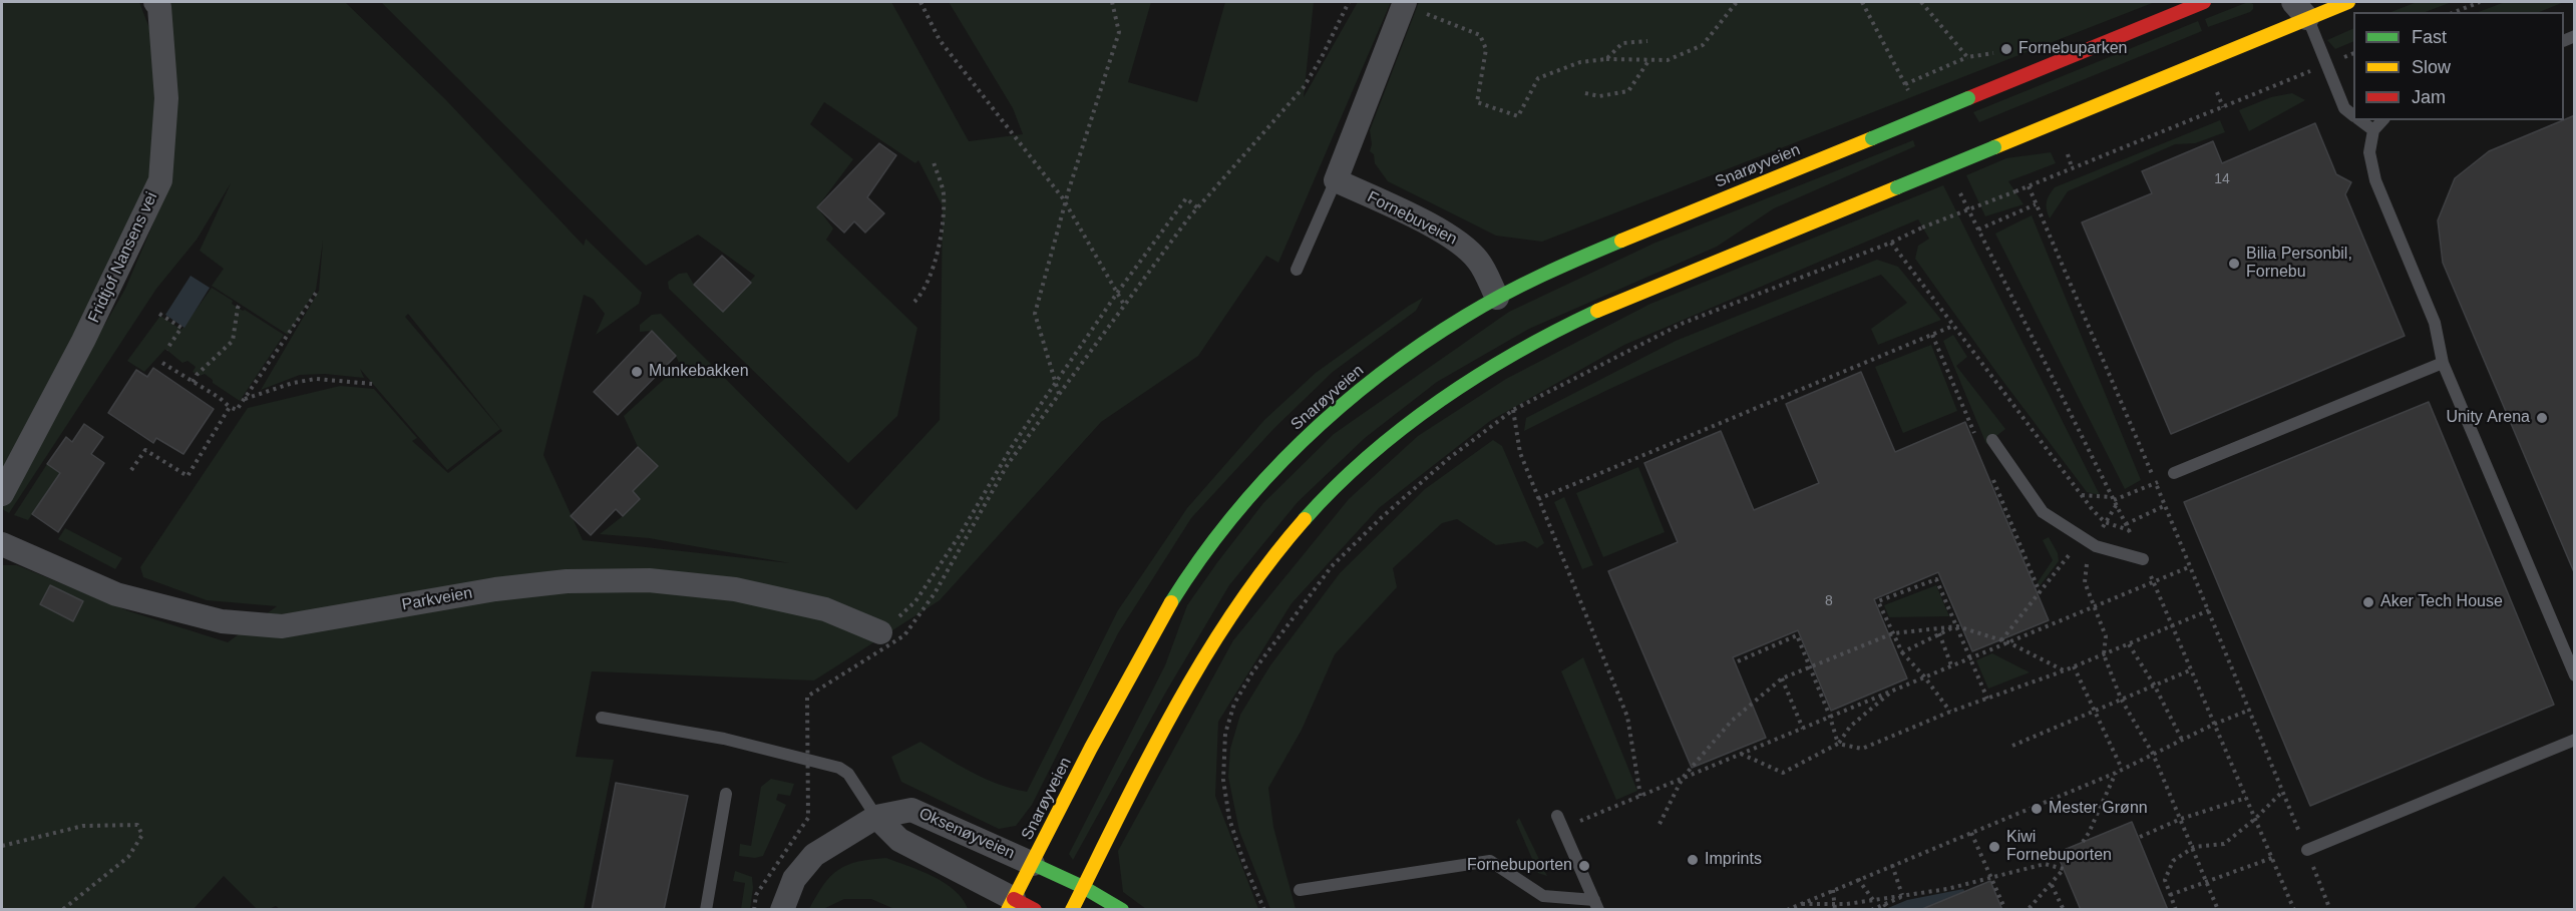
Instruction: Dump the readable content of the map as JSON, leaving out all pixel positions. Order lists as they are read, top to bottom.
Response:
{
  "streets": {
    "main road": ["Snarøyveien", "Oksenøyveien"],
    "street": ["Fornebuveien", "Fridtjof Nansens vei", "Parkveien"]
  },
  "crossings": [
    ["Snarøyveien", "Fornebuveien"],
    ["Snarøyveien", "Oksenøyveien"]
  ],
  "places": [
    "Fornebuparken",
    "Bilia Personbil, Fornebu",
    "Munkebakken",
    "Unity Arena",
    "Aker Tech House",
    "Mester Grønn",
    "Kiwi Fornebuporten",
    "Imprints",
    "Fornebuporten"
  ],
  "house_numbers": ["14", "8"],
  "legend": ["Fast", "Slow", "Jam"]
}
